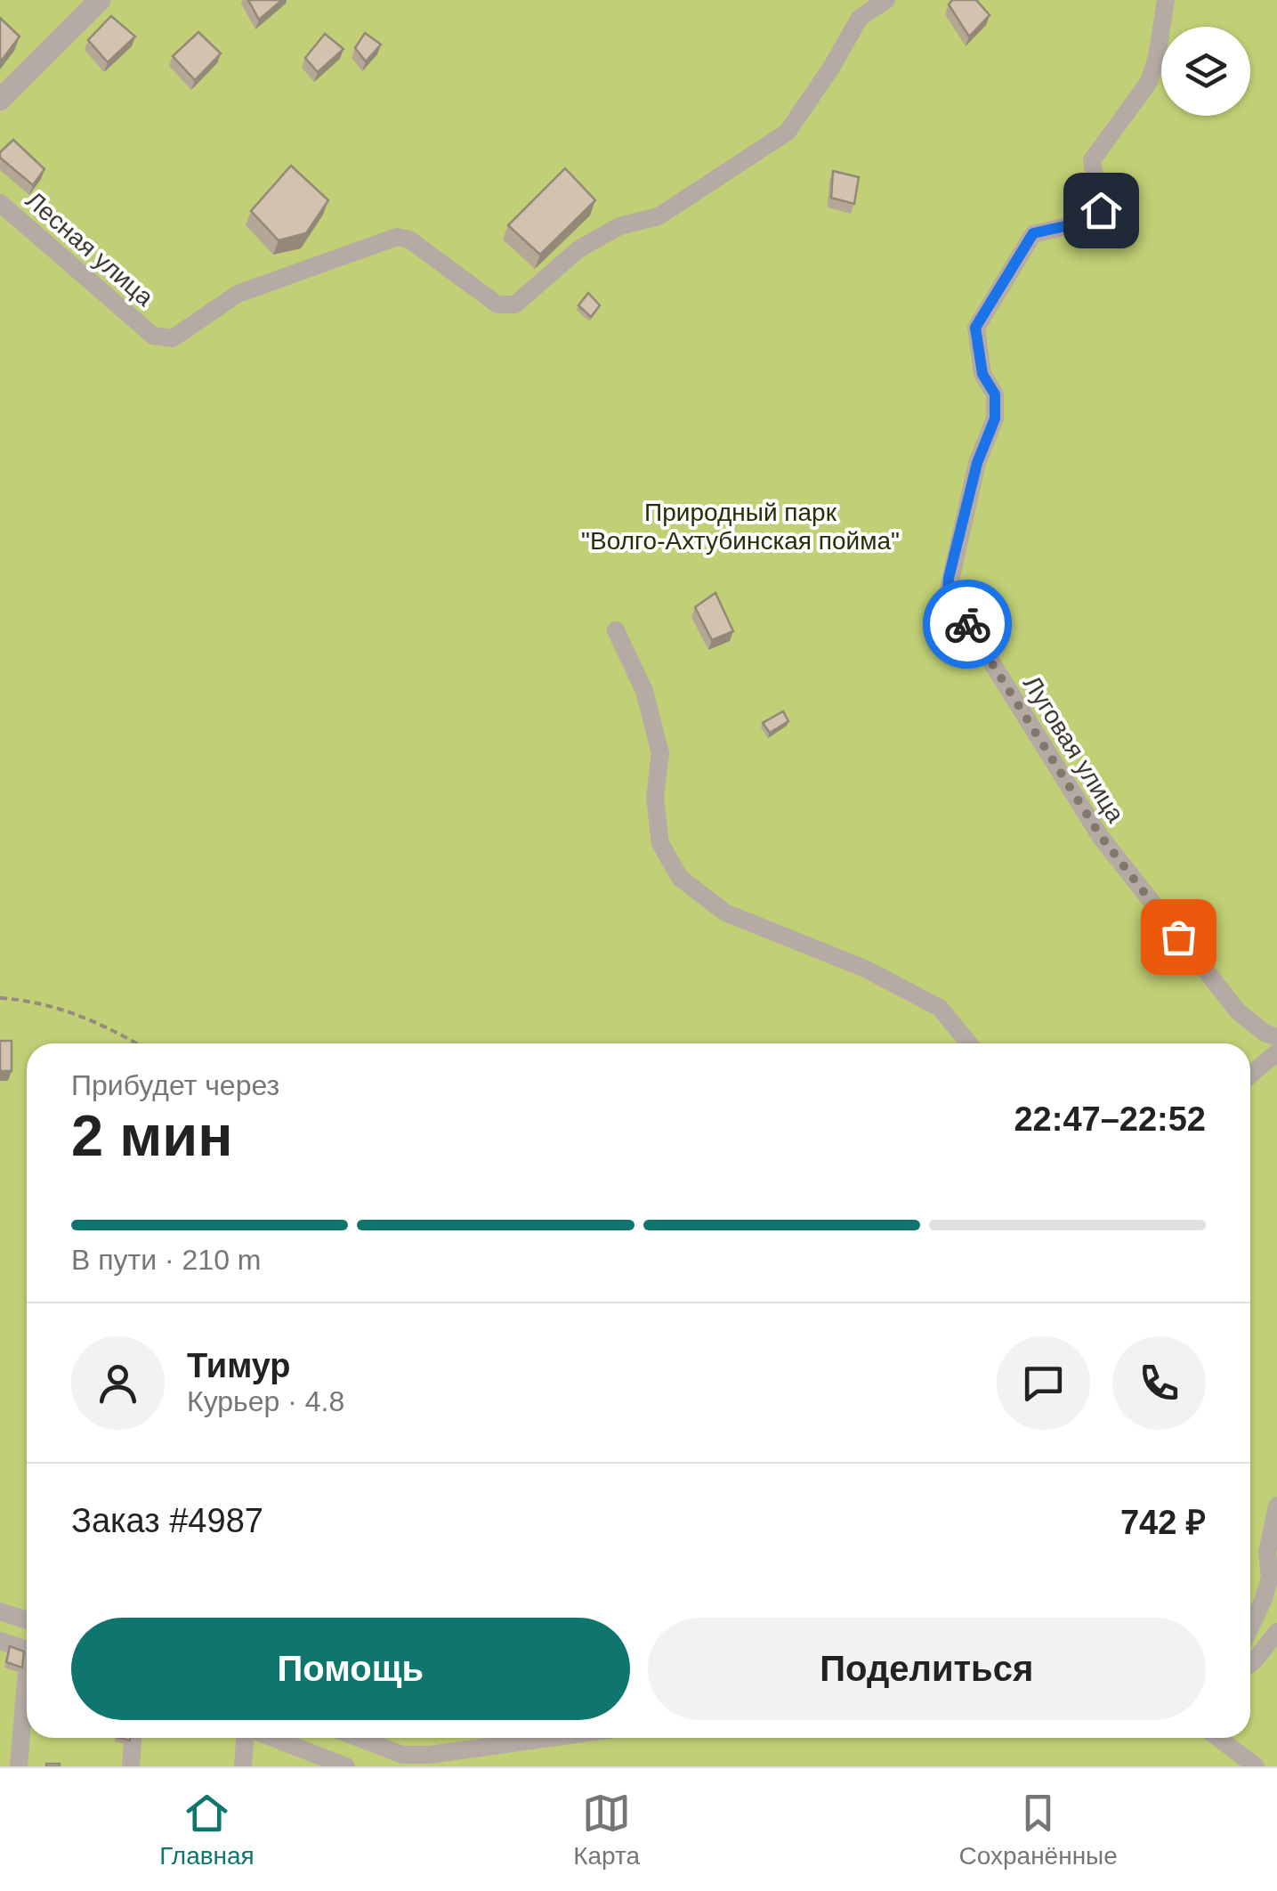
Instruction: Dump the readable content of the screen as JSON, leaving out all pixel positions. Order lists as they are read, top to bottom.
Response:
{
  "streets": {
    "street": ["Лесная улица", "Луговая улица"]
  },
  "parks": ["Природный парк \"Волго-Ахтубинская пойма\""],
  "page": {
    "heading": ["2 мин", "Прибудет через", "22:47–22:52"],
    "panel": [
      "Тимур",
      "Курьер · 4.8",
      "Заказ #4987",
      "742 ₽"
    ],
    "bar": "В пути · 210 m",
    "buttons": ["Помощь", "Поделиться"],
    "tabs": ["Главная", "Карта", "Сохранённые"]
  }
}
